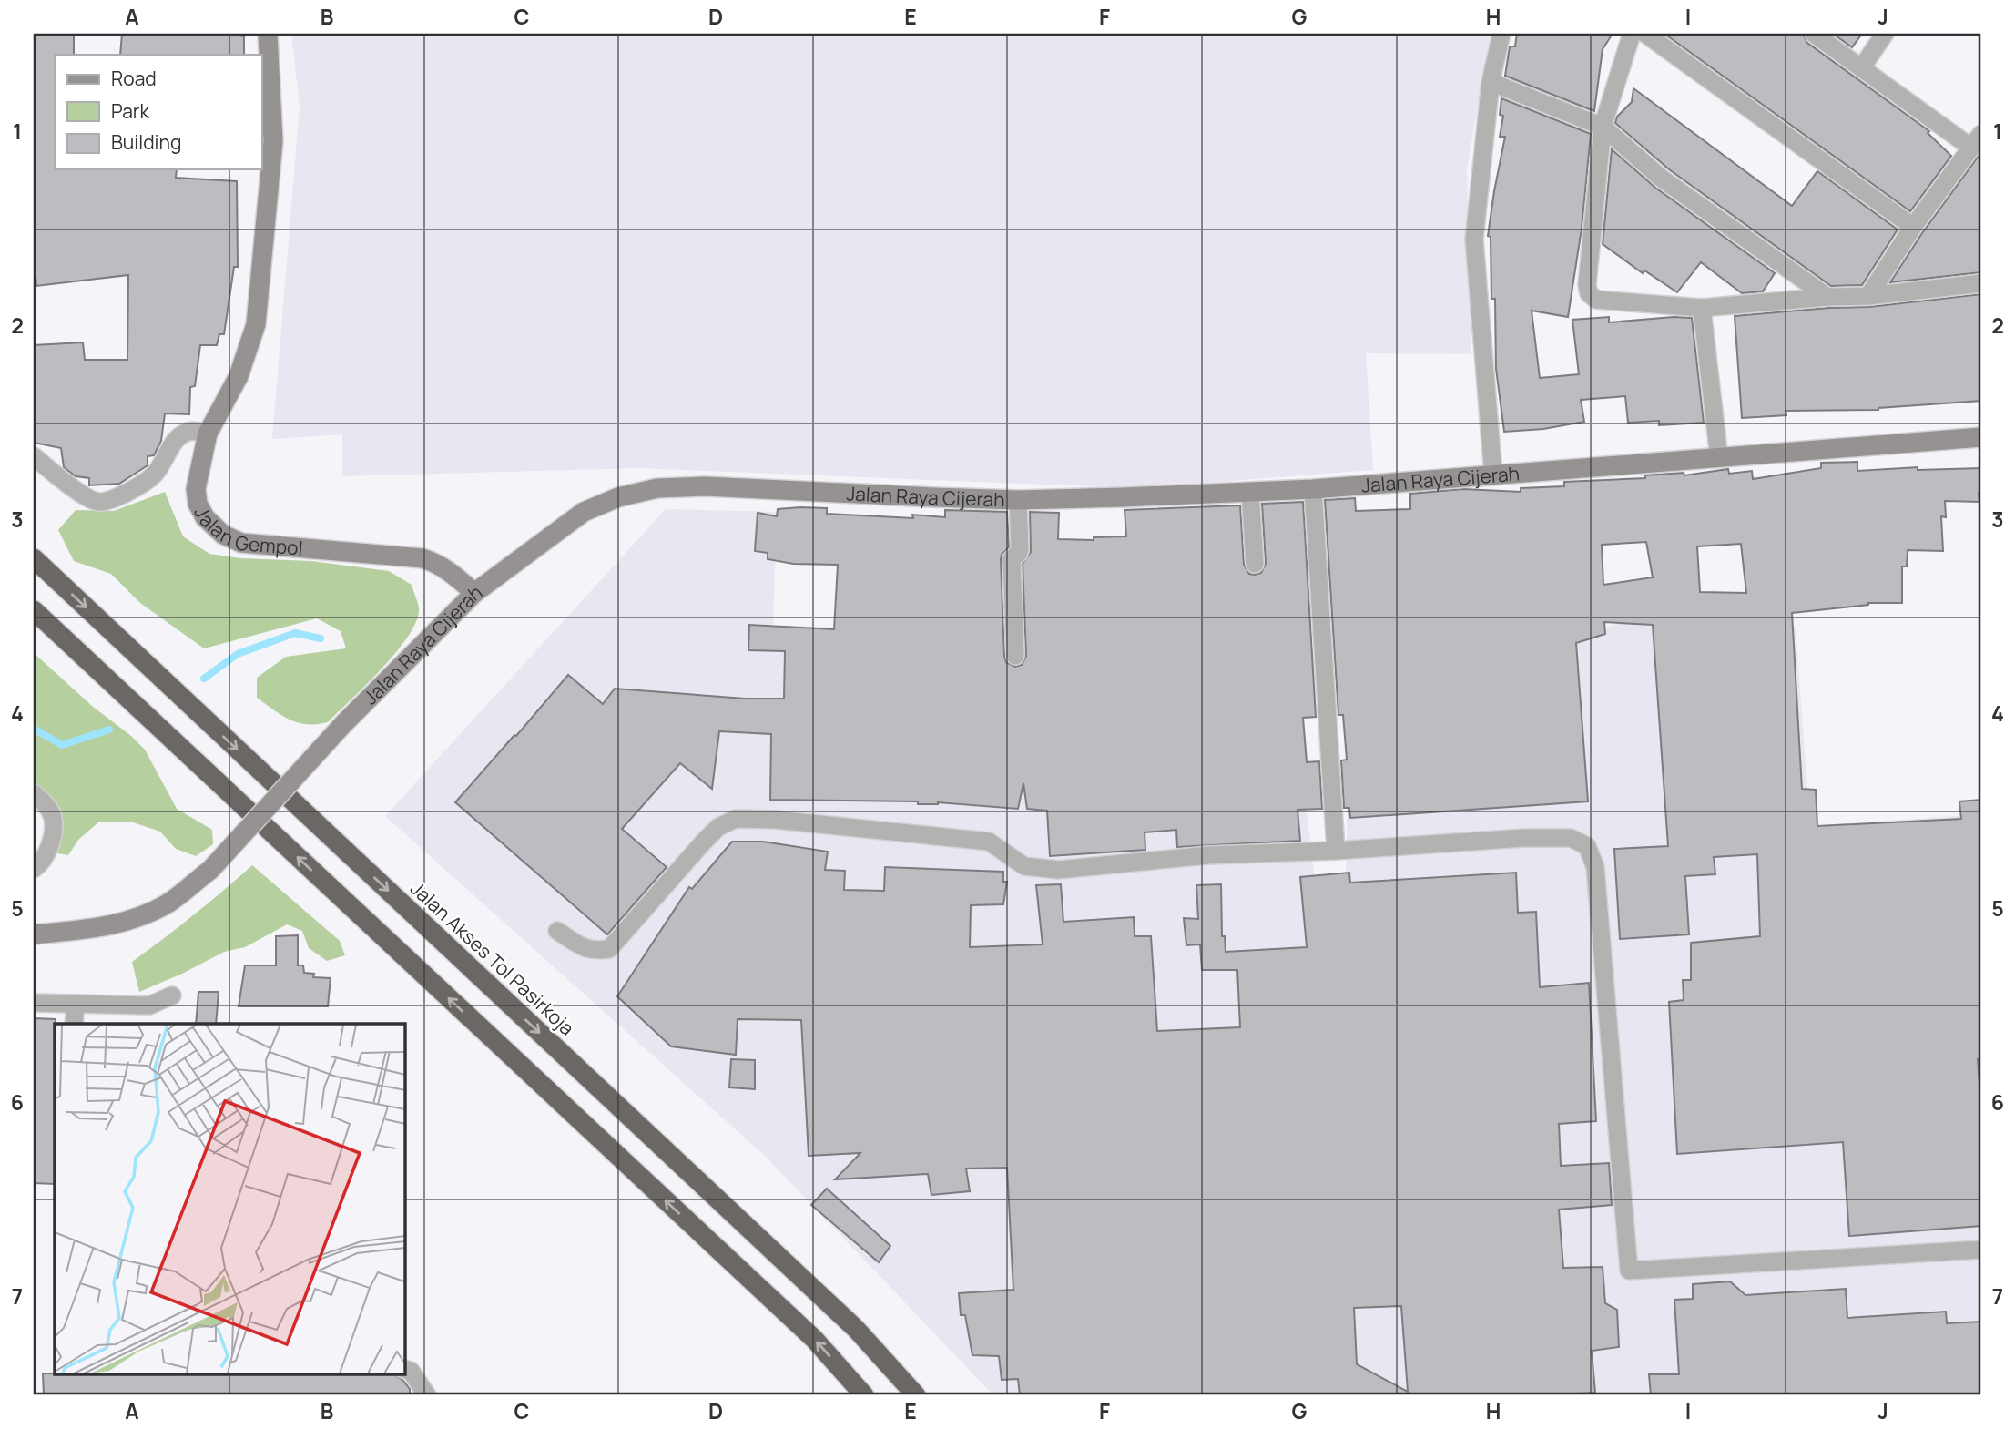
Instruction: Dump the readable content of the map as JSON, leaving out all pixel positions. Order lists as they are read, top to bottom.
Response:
{
  "streets": {
    "highway": ["Jalan Akses Tol Pasirkoja"],
    "main road": ["Jalan Raya Cijerah", "Jalan Gempol"]
  },
  "crossings": [
    ["Jalan Raya Cijerah", "Jalan Gempol"]
  ],
  "legend": ["Road", "Park", "Building"],
  "grid": {
    "columns": [
      "A",
      "B",
      "C",
      "D",
      "E",
      "F",
      "G",
      "H",
      "I",
      "J"
    ],
    "rows": [
      "1",
      "2",
      "3",
      "4",
      "5",
      "6",
      "7"
    ]
  }
}
